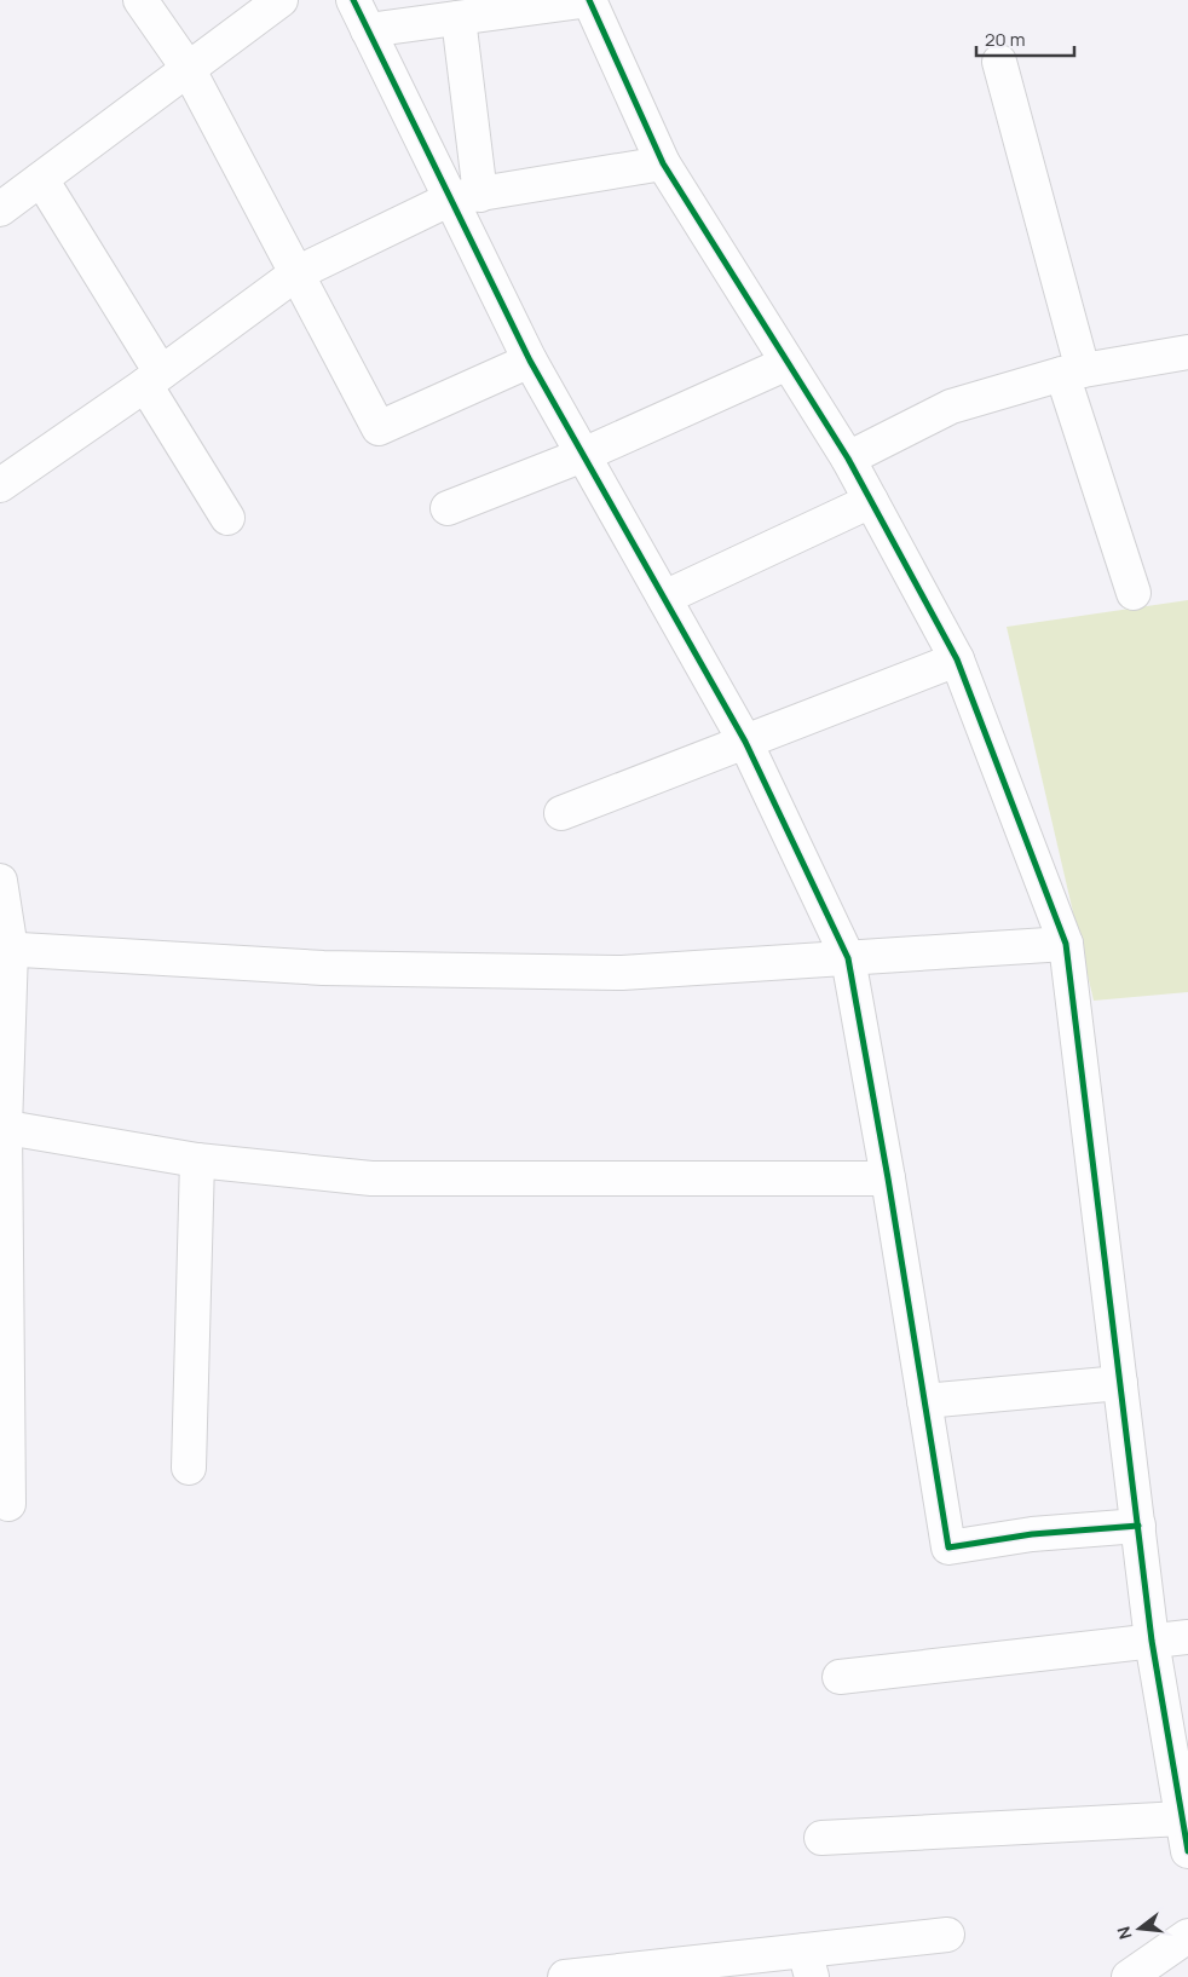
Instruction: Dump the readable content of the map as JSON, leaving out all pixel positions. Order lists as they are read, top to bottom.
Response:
{
  "scale_bar": "20 m",
  "north": "left"
}
